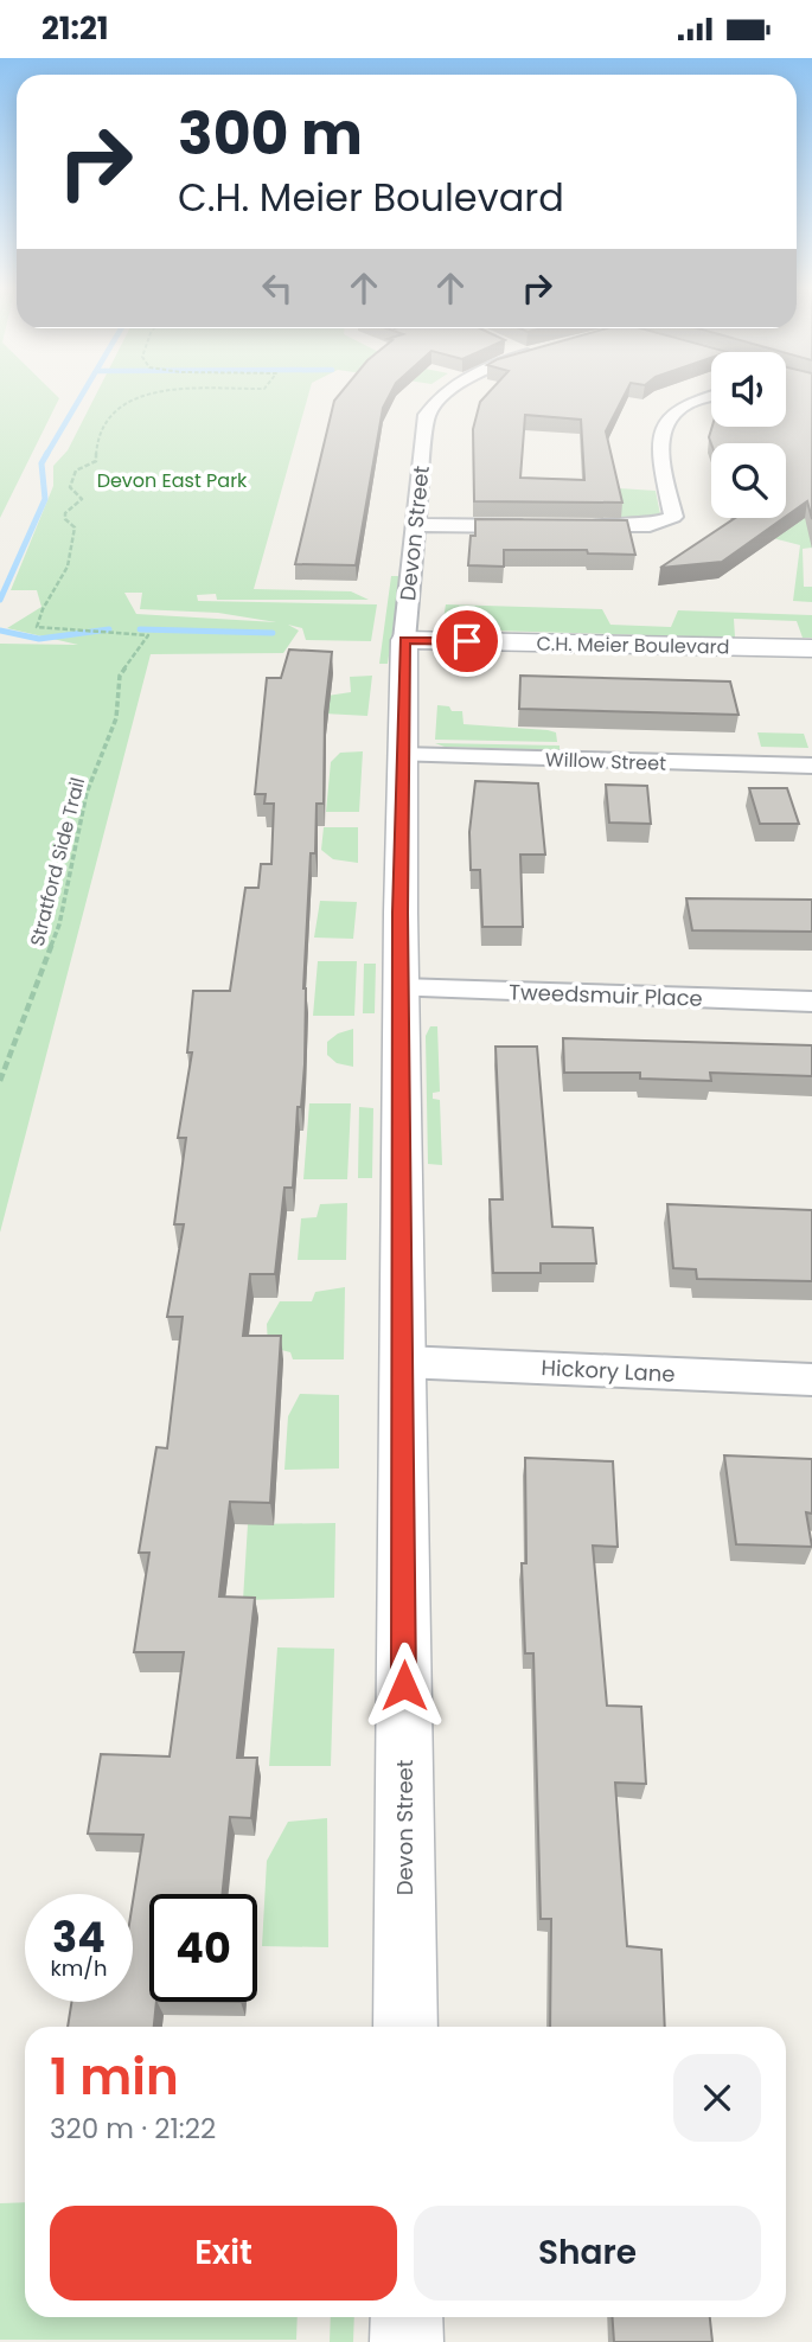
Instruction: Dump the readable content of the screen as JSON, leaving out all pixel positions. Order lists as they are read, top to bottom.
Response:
{
  "streets": {
    "street": [
      "Devon Street",
      "C.H. Meier Boulevard",
      "Willow Street",
      "Tweedsmuir Place",
      "Hickory Lane"
    ],
    "path": ["Stratford Side Trail"]
  },
  "crossings": [
    ["Devon Street", "C.H. Meier Boulevard"],
    ["Devon Street", "Willow Street"],
    ["Devon Street", "Tweedsmuir Place"],
    ["Devon Street", "Hickory Lane"]
  ],
  "parks": ["Devon East Park"],
  "page": {
    "status": "21:21",
    "turn": ["300 m", "C.H. Meier Boulevard"],
    "speed": "34 km/h",
    "limit": "40",
    "heading": ["1 min", "320 m · 21:22"],
    "buttons": ["Exit", "Share"]
  }
}
